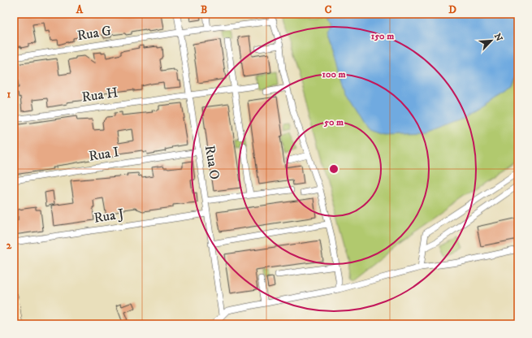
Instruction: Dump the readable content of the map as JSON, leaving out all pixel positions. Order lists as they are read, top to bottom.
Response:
{
  "streets": {
    "street": [
      "Rua G",
      "Rua H",
      "Rua I",
      "Rua O",
      "Rua J"
    ]
  },
  "crossings": [
    ["Rua G", "Rua O"],
    ["Rua H", "Rua O"],
    ["Rua I", "Rua O"],
    ["Rua O", "Rua J"]
  ],
  "north": "top right",
  "grid": {
    "columns": [
      "A",
      "B",
      "C",
      "D"
    ],
    "rows": ["1", "2"]
  },
  "rings": ["150 m", "100 m", "50 m"]
}
